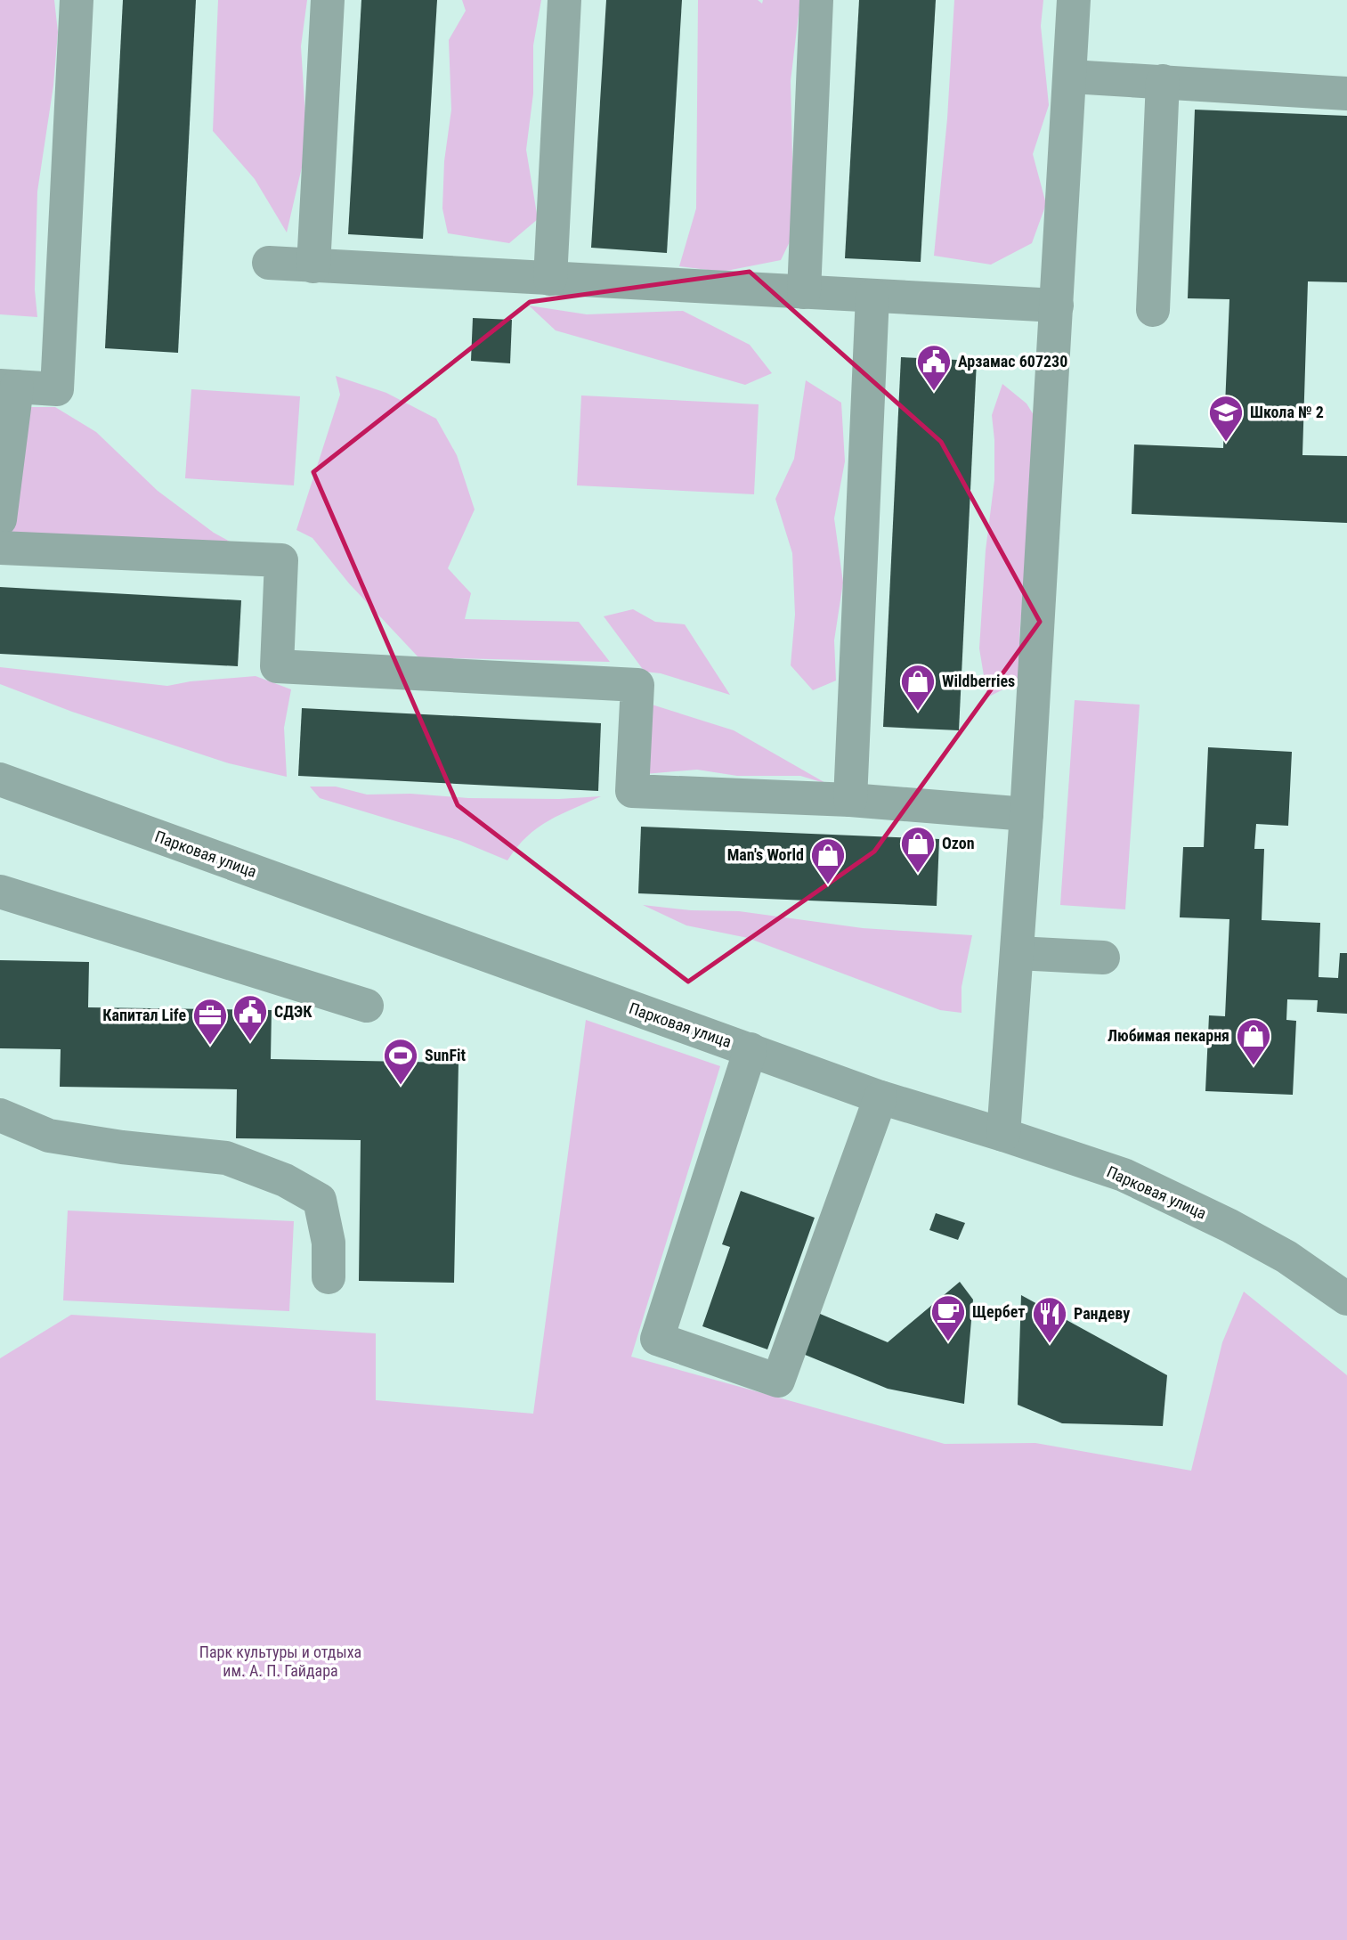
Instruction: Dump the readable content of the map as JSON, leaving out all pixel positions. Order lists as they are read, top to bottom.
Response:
{
  "streets": {
    "street": ["Парковая улица"]
  },
  "parks": ["Парк культуры и отдыха им. А. П. Гайдара"],
  "places": {
    "public building": ["Арзамас 607230", "СДЭК"],
    "school or university": ["Школа № 2"],
    "shop": [
      "Wildberries",
      "Ozon",
      "Man's World",
      "Любимая пекарня"
    ],
    "office": ["Капитал Life"],
    "sports": ["SunFit"],
    "cafe": ["Щербет"],
    "restaurant": ["Рандеву"]
  }
}
